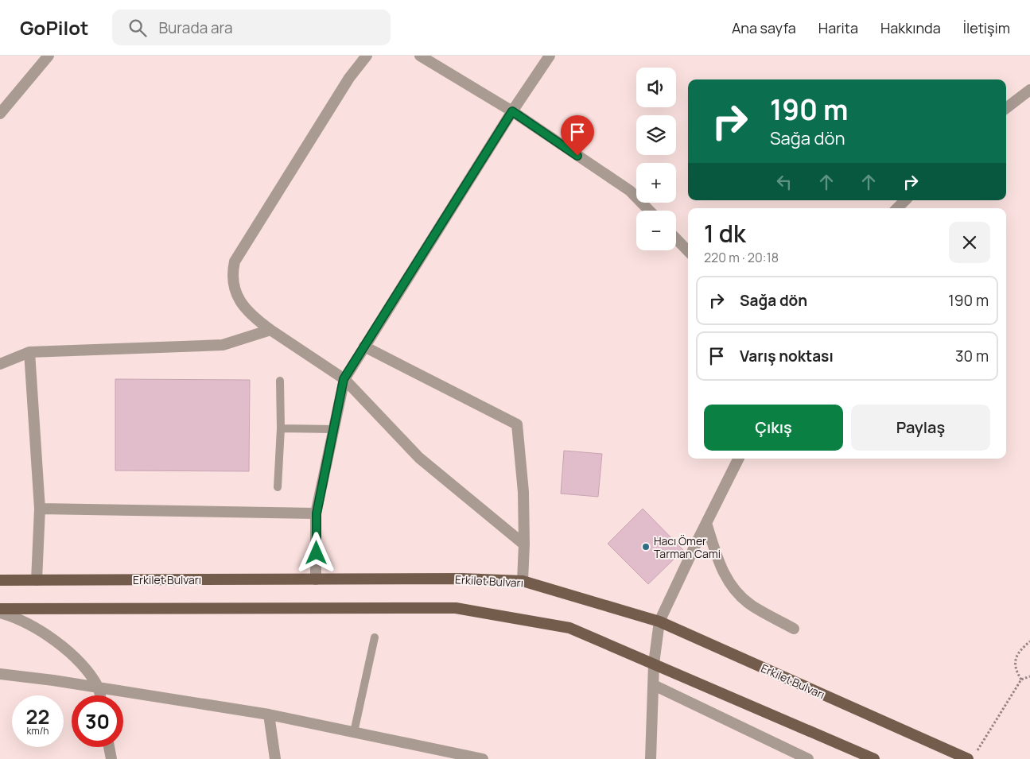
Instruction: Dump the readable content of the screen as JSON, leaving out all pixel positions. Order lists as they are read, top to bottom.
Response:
{
  "streets": {
    "main road": ["Erkilet Bulvarı"]
  },
  "places": ["Hacı Ömer Tarman Cami"],
  "page": {
    "header": "GoPilot",
    "search": "Burada ara",
    "nav": [
      "Ana sayfa",
      "Harita",
      "Hakkında",
      "İletişim"
    ],
    "map_buttons": ["+", "−"],
    "turn": ["190 m", "Sağa dön"],
    "heading": ["1 dk", "220 m · 20:18"],
    "list": [
      {
        "name": "Sağa dön",
        "value": "190 m"
      },
      {
        "name": "Varış noktası",
        "value": "30 m"
      }
    ],
    "buttons": ["Çıkış", "Paylaş"],
    "speed": "22 km/h",
    "limit": "30"
  }
}
